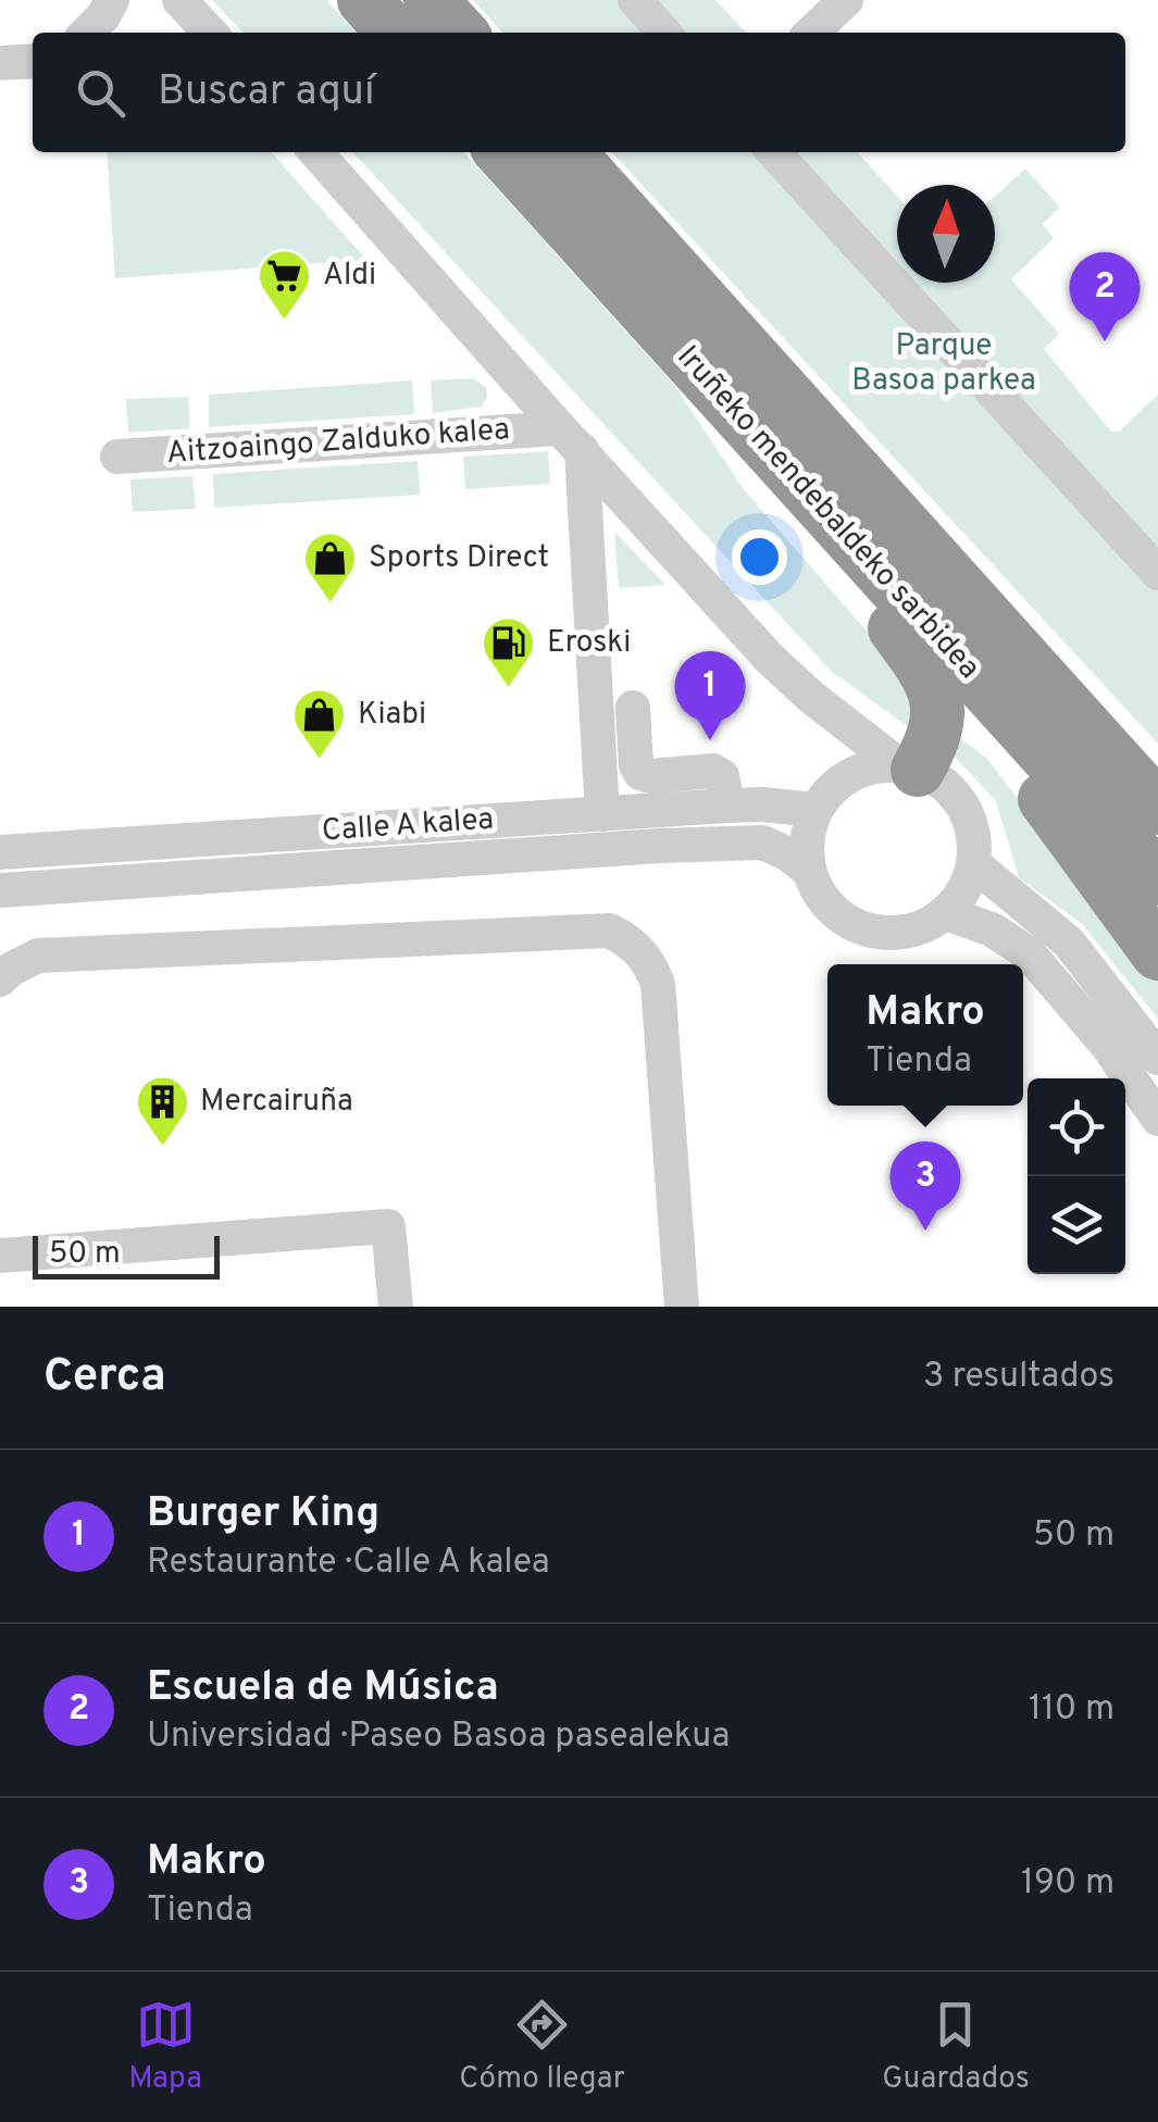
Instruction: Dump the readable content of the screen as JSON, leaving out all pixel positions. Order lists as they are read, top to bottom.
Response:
{
  "streets": {
    "highway": ["Iruñeko mendebaldeko sarbidea"],
    "street": ["Aitzoaingo Zalduko kalea", "Calle A kalea"]
  },
  "crossings": [
    ["Aitzoaingo Zalduko kalea", "Calle A kalea"]
  ],
  "parks": ["Parque Basoa parkea"],
  "places": {
    "supermarket": ["Aldi"],
    "shop": ["Sports Direct", "Kiabi"],
    "fuel station": ["Eroski"],
    "building": ["Mercairuña"]
  },
  "scale_bar": "50 m",
  "north": "top",
  "page": {
    "search": "Buscar aquí",
    "pins": ["2", "1", "3"],
    "popup": ["Makro", "Tienda"],
    "scale": "50 m",
    "heading": ["Cerca", "3 resultados"],
    "list": [
      {
        "mark": "1",
        "name": "Burger King",
        "note": "Restaurante · Calle A kalea",
        "value": "50 m"
      },
      {
        "mark": "2",
        "name": "Escuela de Música",
        "note": "Universidad · Paseo Basoa pasealekua",
        "value": "110 m"
      },
      {
        "mark": "3",
        "name": "Makro",
        "note": "Tienda",
        "value": "190 m"
      }
    ],
    "nav": ["Mapa", "Cómo llegar", "Guardados"]
  }
}
